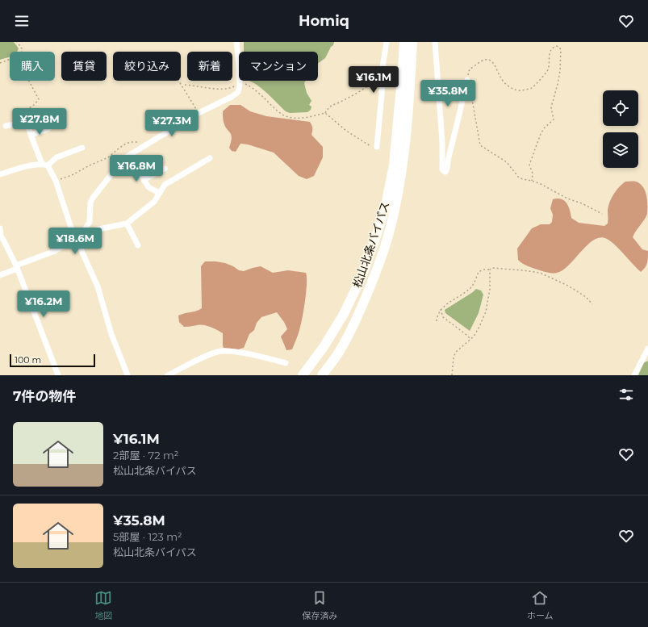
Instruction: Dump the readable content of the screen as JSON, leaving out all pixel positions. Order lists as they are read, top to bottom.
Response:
{
  "streets": {
    "highway": ["松山北条バイパス"]
  },
  "scale_bar": "100 m",
  "page": {
    "header": "Homiq",
    "chip": [
      "購入",
      "賃貸",
      "絞り込み",
      "新着",
      "マンション"
    ],
    "price": [
      "¥16.1M",
      "¥35.8M",
      "¥27.8M",
      "¥27.3M",
      "¥16.8M",
      "¥18.6M",
      "¥16.2M"
    ],
    "scale": "100 m",
    "heading": "7件の物件",
    "list": [
      {
        "name": "¥16.1M",
        "note": "2部屋 · 72 m² · 松山北条バイパス"
      },
      {
        "name": "¥35.8M",
        "note": "5部屋 · 123 m² · 松山北条バイパス"
      }
    ],
    "tabs": ["地図", "保存済み", "ホーム"]
  }
}
